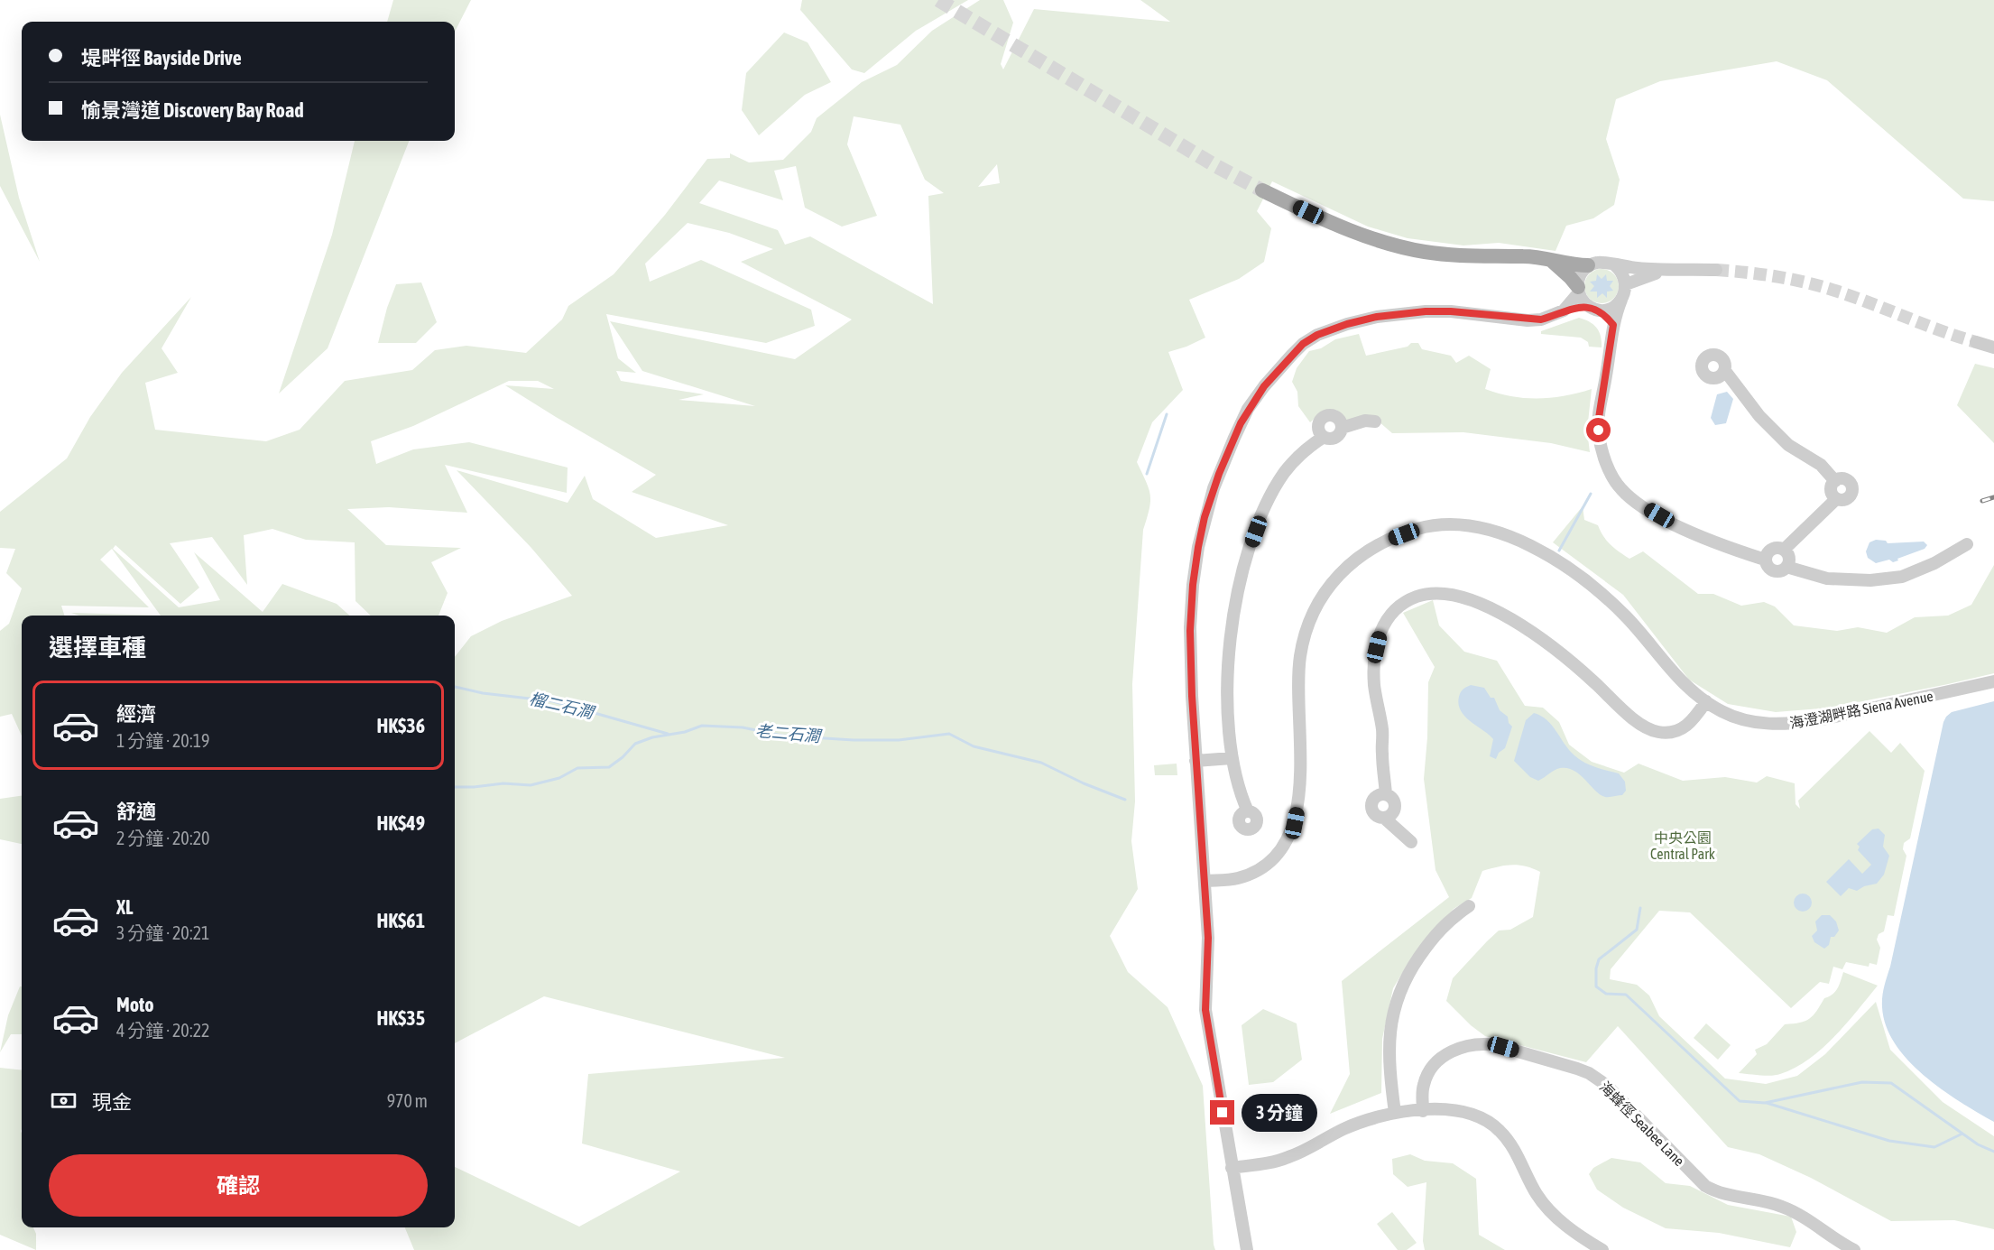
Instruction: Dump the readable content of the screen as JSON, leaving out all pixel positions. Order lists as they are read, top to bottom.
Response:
{
  "streets": {
    "street": ["海澄湖畔路 Siena Avenue", "海蜂徑 Seabee Lane"]
  },
  "water": ["榴二石澗", "老二石澗"],
  "parks": ["中央公園 Central Park"],
  "page": {
    "banner": ["堤畔徑 Bayside Drive", "愉景灣道 Discovery Bay Road"],
    "heading": "選擇車種",
    "list": [
      {
        "name": "經濟",
        "note": "1 分鐘 · 20:19",
        "value": "HK$36"
      },
      {
        "name": "舒適",
        "note": "2 分鐘 · 20:20",
        "value": "HK$49"
      },
      {
        "name": "XL",
        "note": "3 分鐘 · 20:21",
        "value": "HK$61"
      },
      {
        "name": "Moto",
        "note": "4 分鐘 · 20:22",
        "value": "HK$35"
      }
    ],
    "pay": ["現金", "970 m"],
    "bubble": "3 分鐘",
    "buttons": "確認"
  }
}
